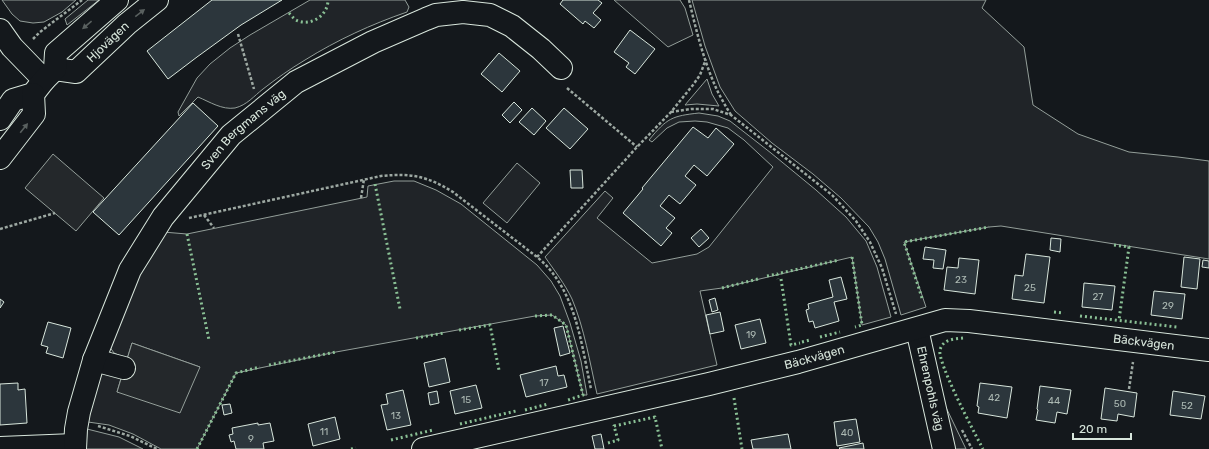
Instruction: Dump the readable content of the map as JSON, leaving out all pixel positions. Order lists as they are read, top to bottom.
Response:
{
  "streets": {
    "street": [
      "Hjovägen",
      "Sven Bergmans väg",
      "Bäckvägen",
      "Ehrenpohls väg"
    ]
  },
  "crossings": [
    ["Bäckvägen", "Ehrenpohls väg"]
  ],
  "house_numbers": [
    "23",
    "25",
    "27",
    "29",
    "19",
    "17",
    "42",
    "15",
    "44",
    "50",
    "52",
    "13",
    "11",
    "40",
    "9"
  ],
  "scale_bar": "20 m"
}
